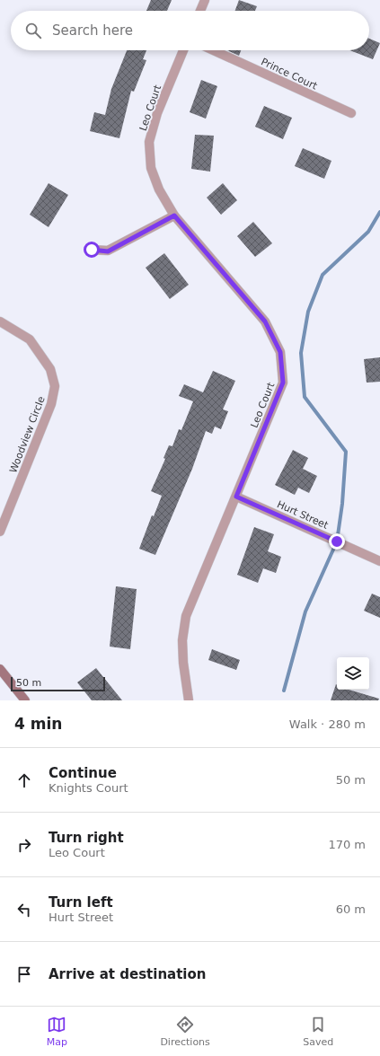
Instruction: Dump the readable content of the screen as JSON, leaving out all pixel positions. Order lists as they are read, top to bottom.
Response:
{
  "streets": {
    "street": [
      "Prince Court",
      "Leo Court",
      "Woodview Circle",
      "Hurt Street"
    ]
  },
  "crossings": [
    ["Leo Court", "Hurt Street"]
  ],
  "scale_bar": "50 m",
  "page": {
    "search": "Search here",
    "scale": "50 m",
    "heading": ["4 min", "Walk · 280 m"],
    "list": [
      ["Continue", "Knights Court", "50 m"],
      ["Turn right", "Leo Court", "170 m"],
      ["Turn left", "Hurt Street", "60 m"],
      "Arrive at destination"
    ],
    "nav": ["Map", "Directions", "Saved"]
  }
}
